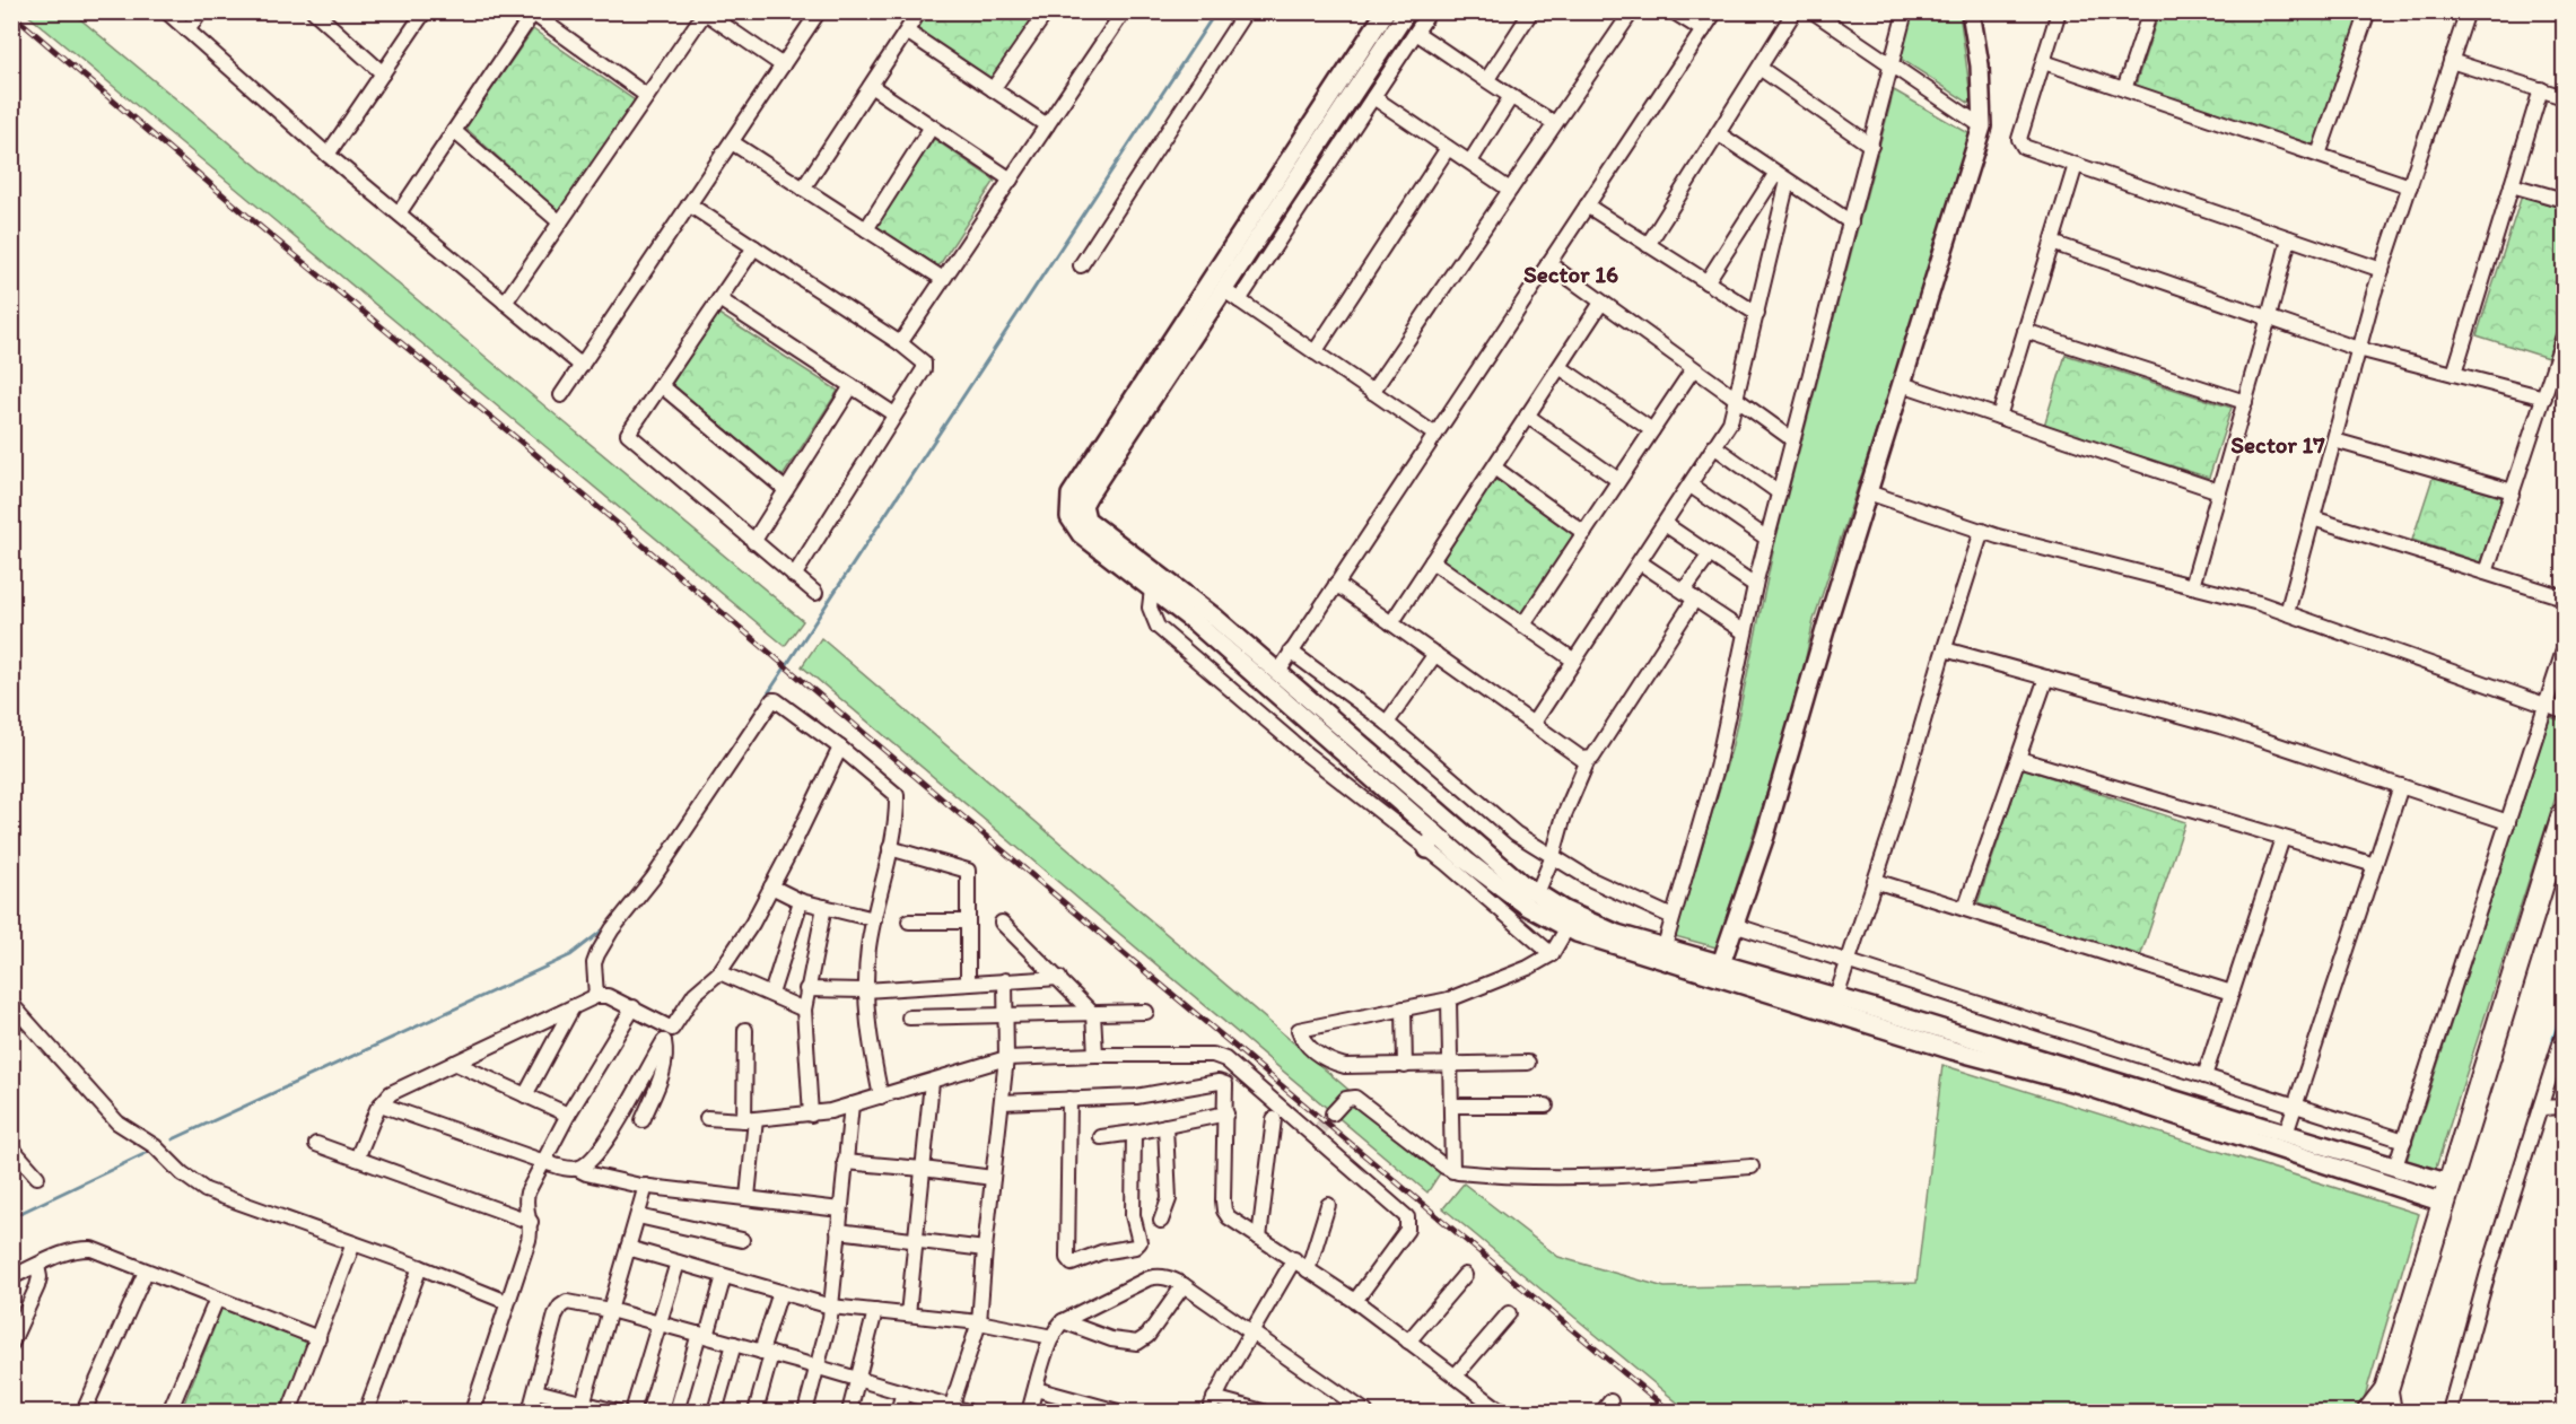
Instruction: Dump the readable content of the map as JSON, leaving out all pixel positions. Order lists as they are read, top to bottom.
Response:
{
  "districts": ["Sector 16", "Sector 17"]
}
